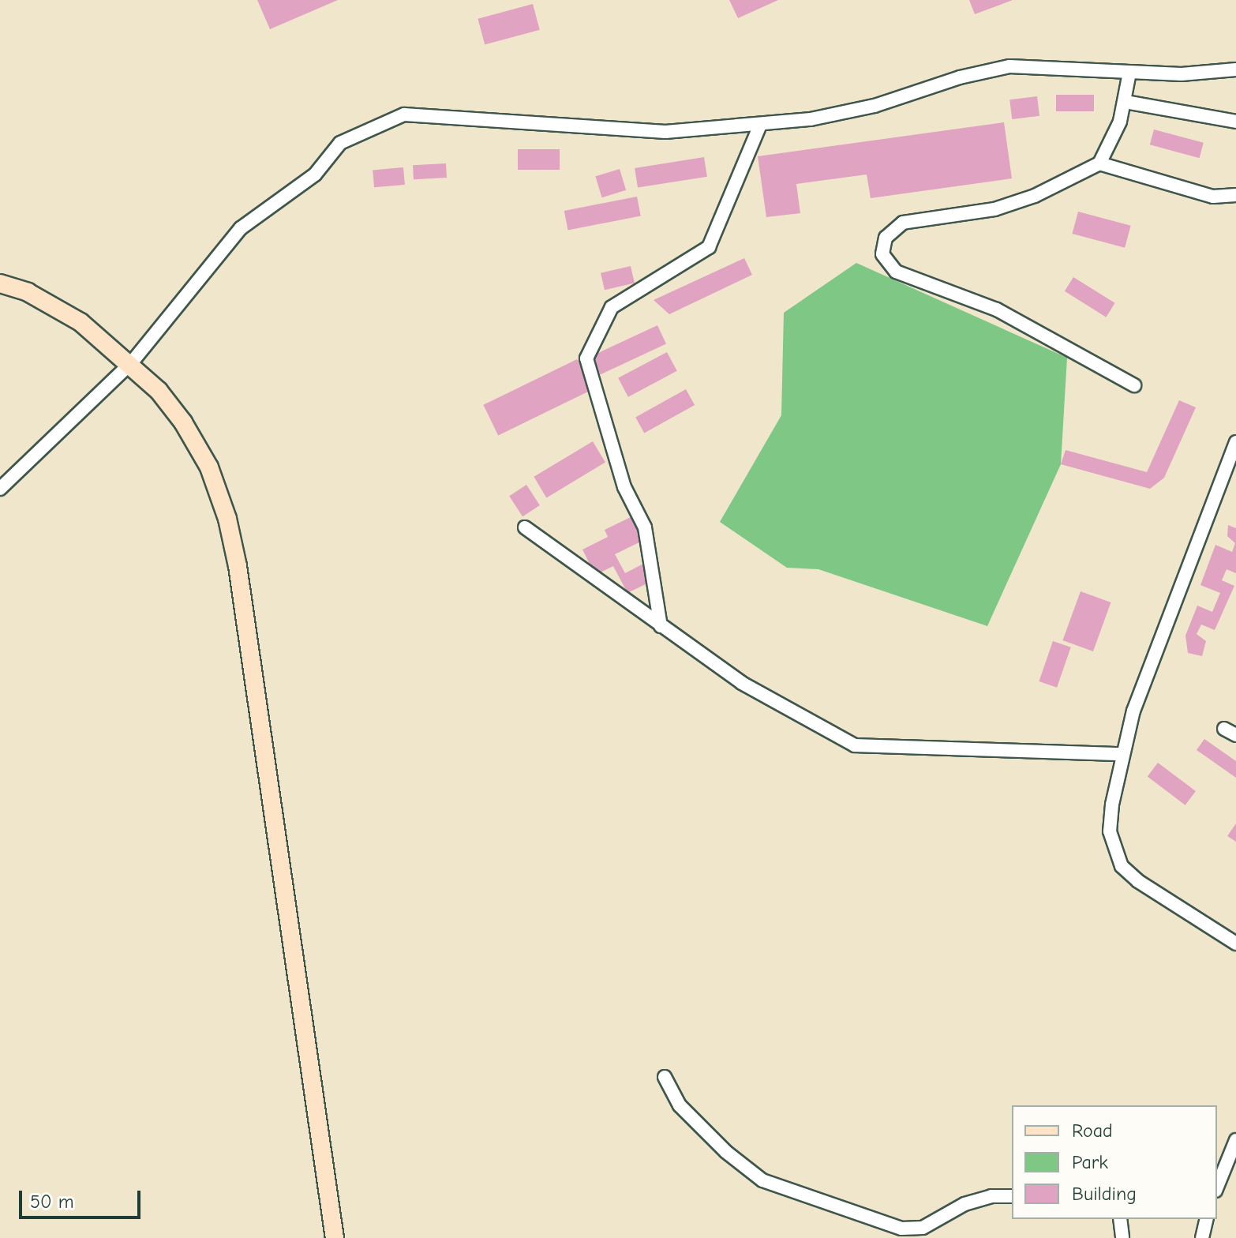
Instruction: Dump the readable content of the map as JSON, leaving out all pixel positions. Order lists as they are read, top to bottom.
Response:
{
  "legend": ["Road", "Park", "Building"],
  "scale_bar": "50 m"
}
